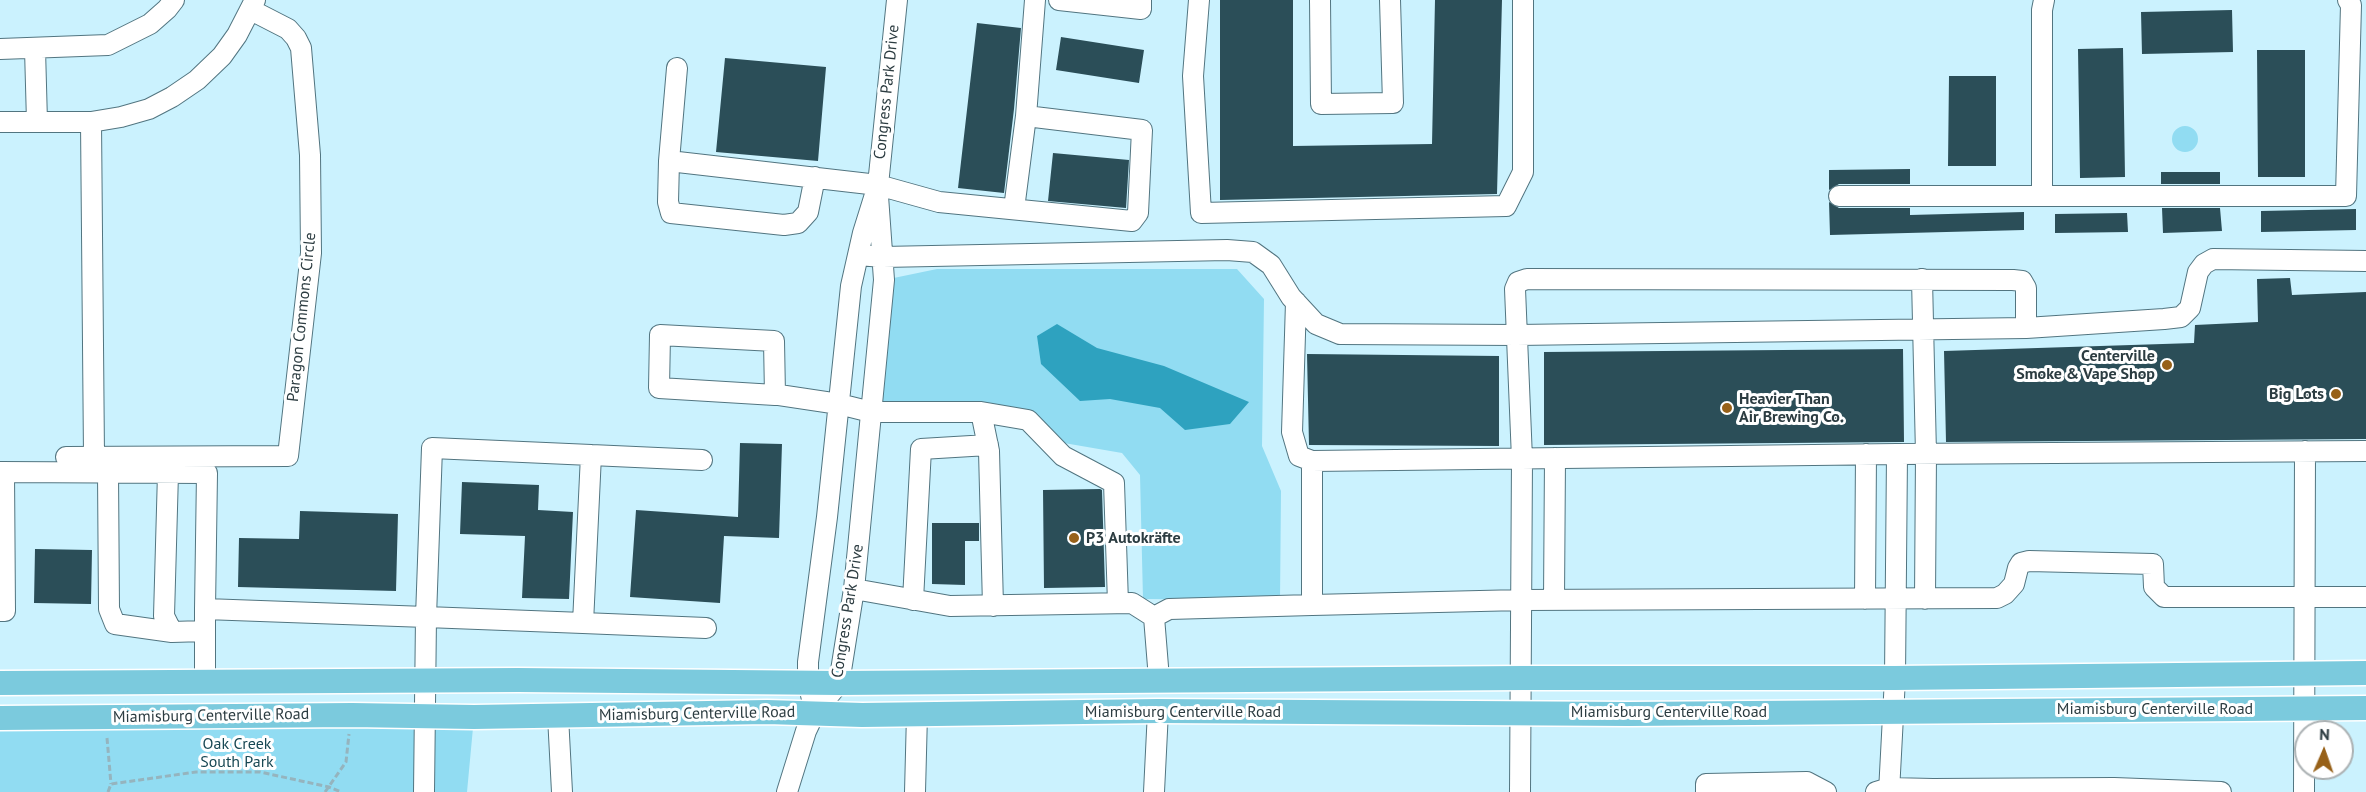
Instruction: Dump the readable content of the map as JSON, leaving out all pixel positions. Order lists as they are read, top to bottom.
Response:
{
  "streets": {
    "main road": ["Miamisburg Centerville Road"],
    "street": ["Congress Park Drive", "Paragon Commons Circle"]
  },
  "crossings": [
    ["Congress Park Drive", "Miamisburg Centerville Road"]
  ],
  "parks": ["Oak Creek South Park"],
  "places": [
    "Centerville Smoke & Vape Shop",
    "Big Lots",
    "Heavier Than Air Brewing Co.",
    "P3 Autokräfte"
  ],
  "north": "top"
}
